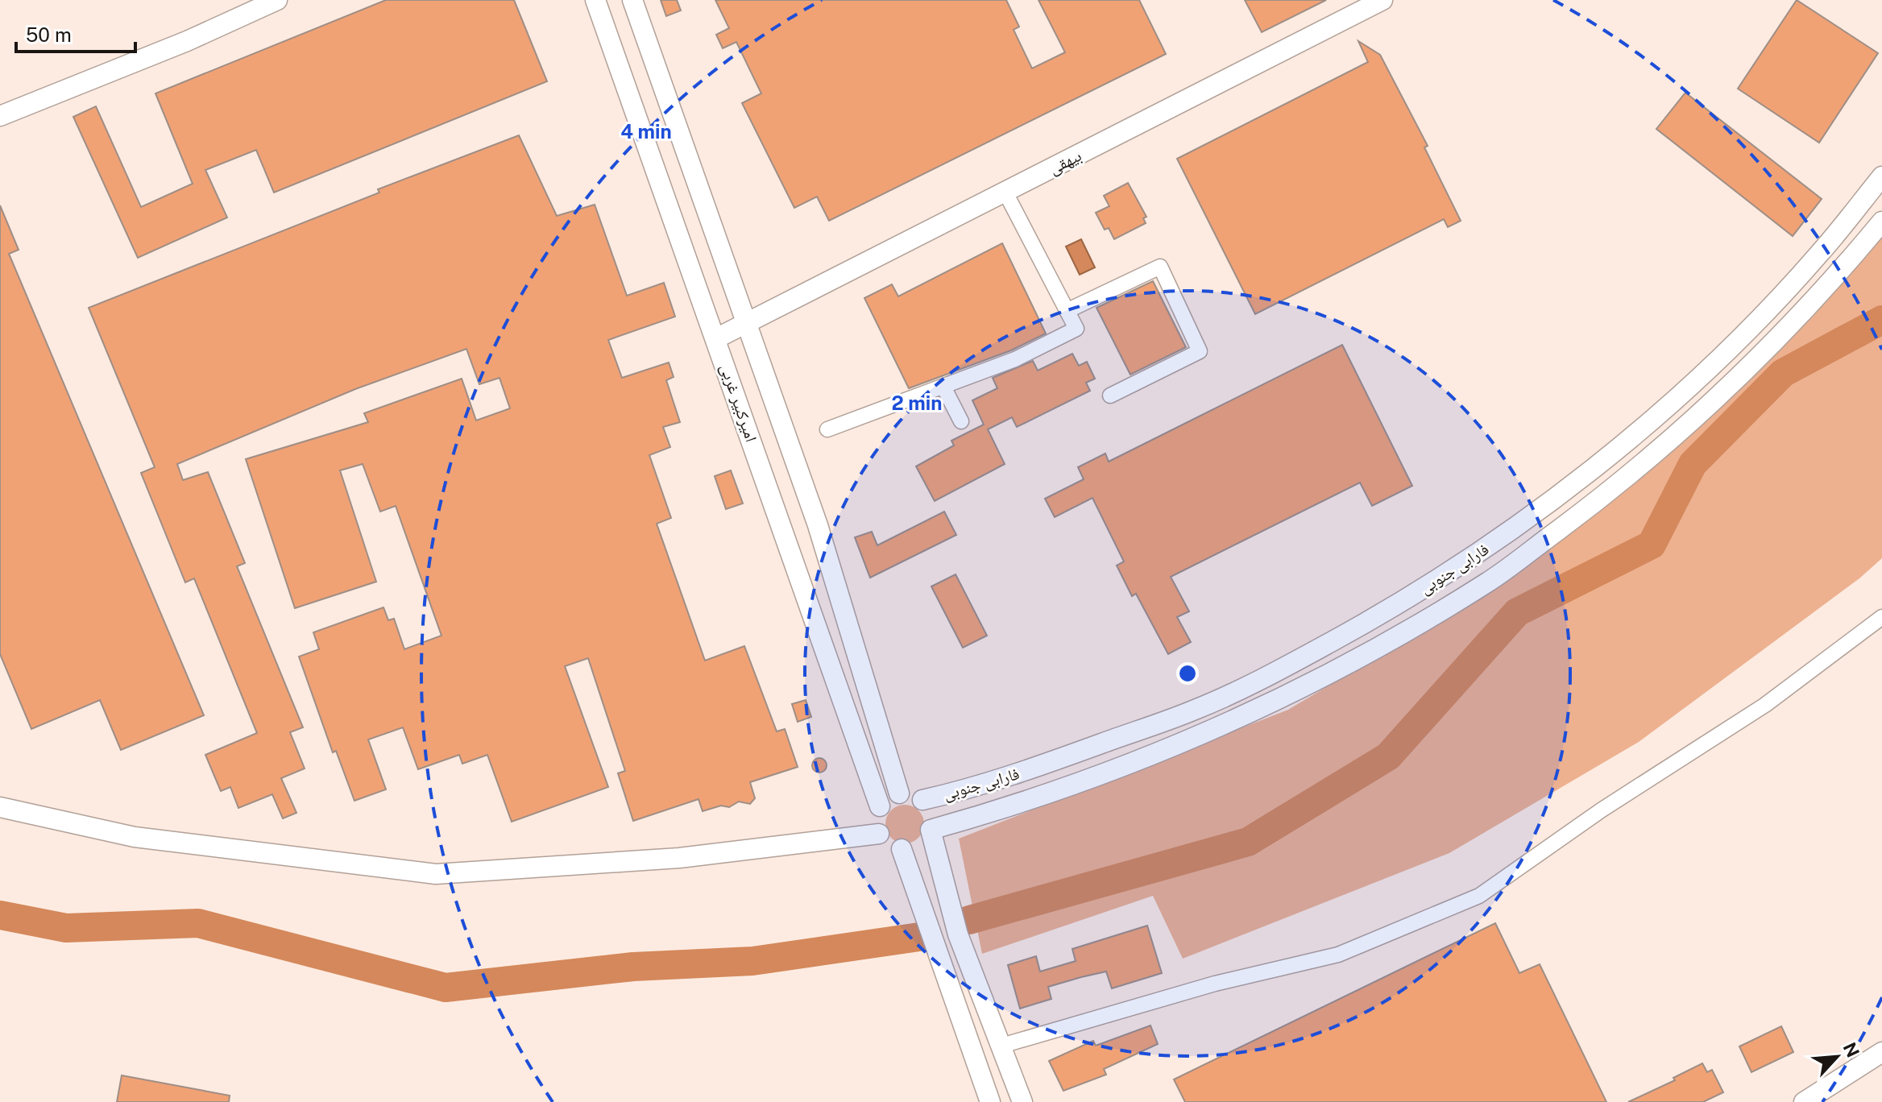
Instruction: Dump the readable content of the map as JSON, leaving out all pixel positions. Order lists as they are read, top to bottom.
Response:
{
  "streets": {
    "street": ["بیهقی", "امیرکبیر غربی", "فارابی جنوبی"]
  },
  "crossings": [
    ["بیهقی", "امیرکبیر غربی"],
    ["امیرکبیر غربی", "فارابی جنوبی"]
  ],
  "scale_bar": "50 m",
  "north": "top right",
  "rings": ["4 min", "2 min"]
}
